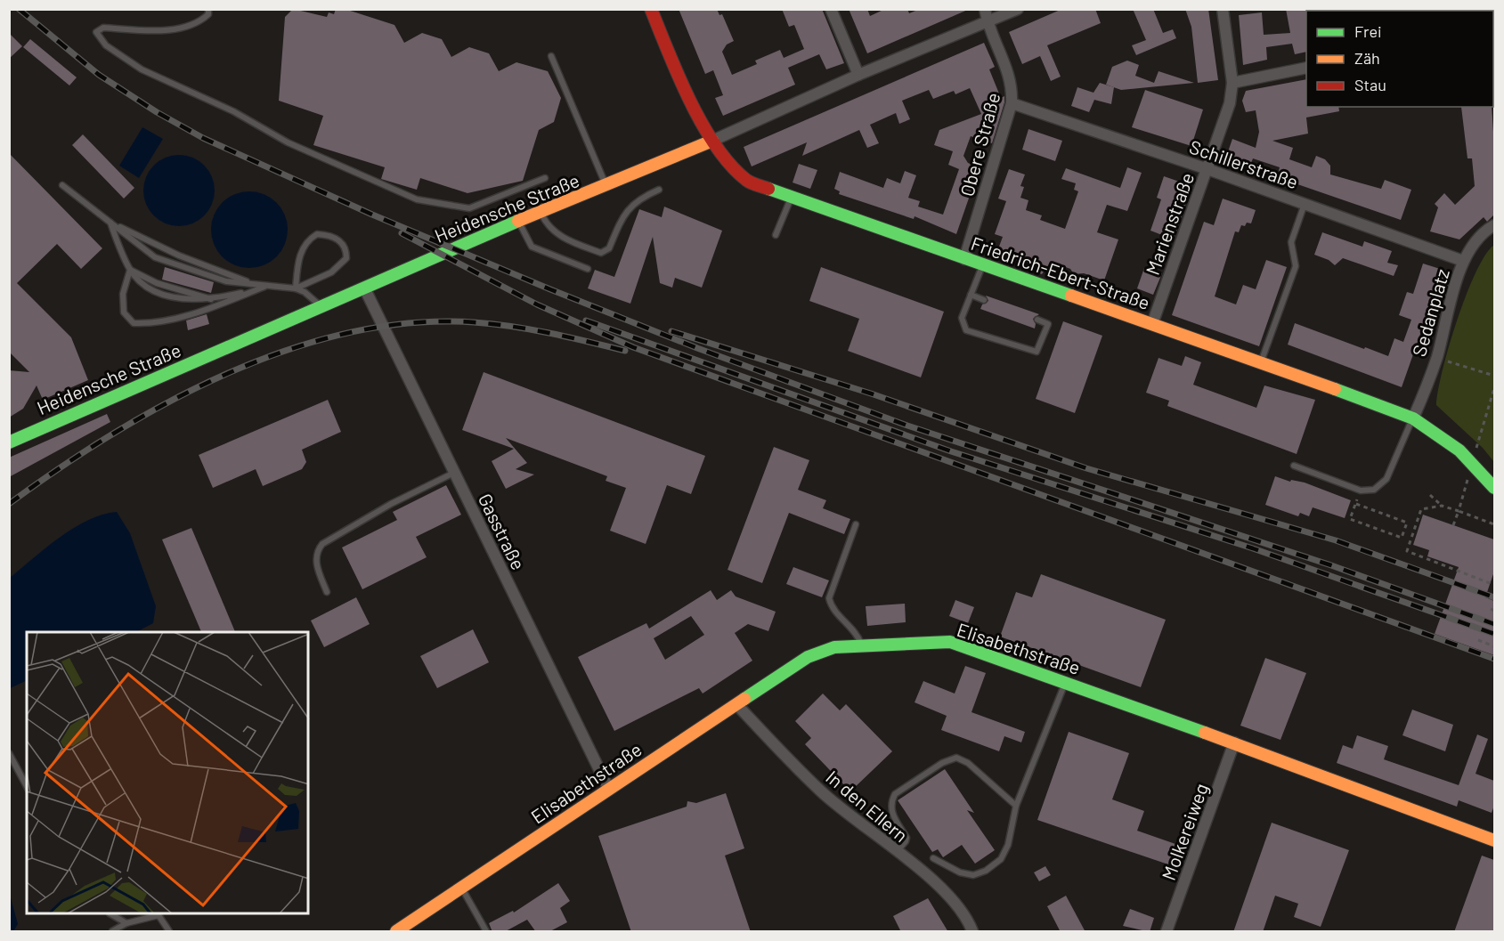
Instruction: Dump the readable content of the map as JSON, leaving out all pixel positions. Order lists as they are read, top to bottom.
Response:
{
  "streets": {
    "main road": ["Heidensche Straße", "Friedrich-Ebert-Straße", "Elisabethstraße"],
    "street": [
      "Obere Straße",
      "Schillerstraße",
      "Marienstraße",
      "Sedanplatz",
      "Gasstraße",
      "In den Ellern",
      "Molkereiweg"
    ]
  },
  "crossings": [
    ["Obere Straße", "Schillerstraße"],
    ["Obere Straße", "Heidensche Straße"],
    ["Obere Straße", "Friedrich-Ebert-Straße"],
    ["Schillerstraße", "Marienstraße"],
    ["Schillerstraße", "Sedanplatz"],
    ["Heidensche Straße", "Friedrich-Ebert-Straße"],
    ["Heidensche Straße", "Gasstraße"],
    ["Marienstraße", "Friedrich-Ebert-Straße"],
    ["Friedrich-Ebert-Straße", "Sedanplatz"],
    ["Gasstraße", "Elisabethstraße"],
    ["Elisabethstraße", "In den Ellern"],
    ["Elisabethstraße", "Molkereiweg"]
  ],
  "legend": ["Frei", "Zäh", "Stau"]
}
